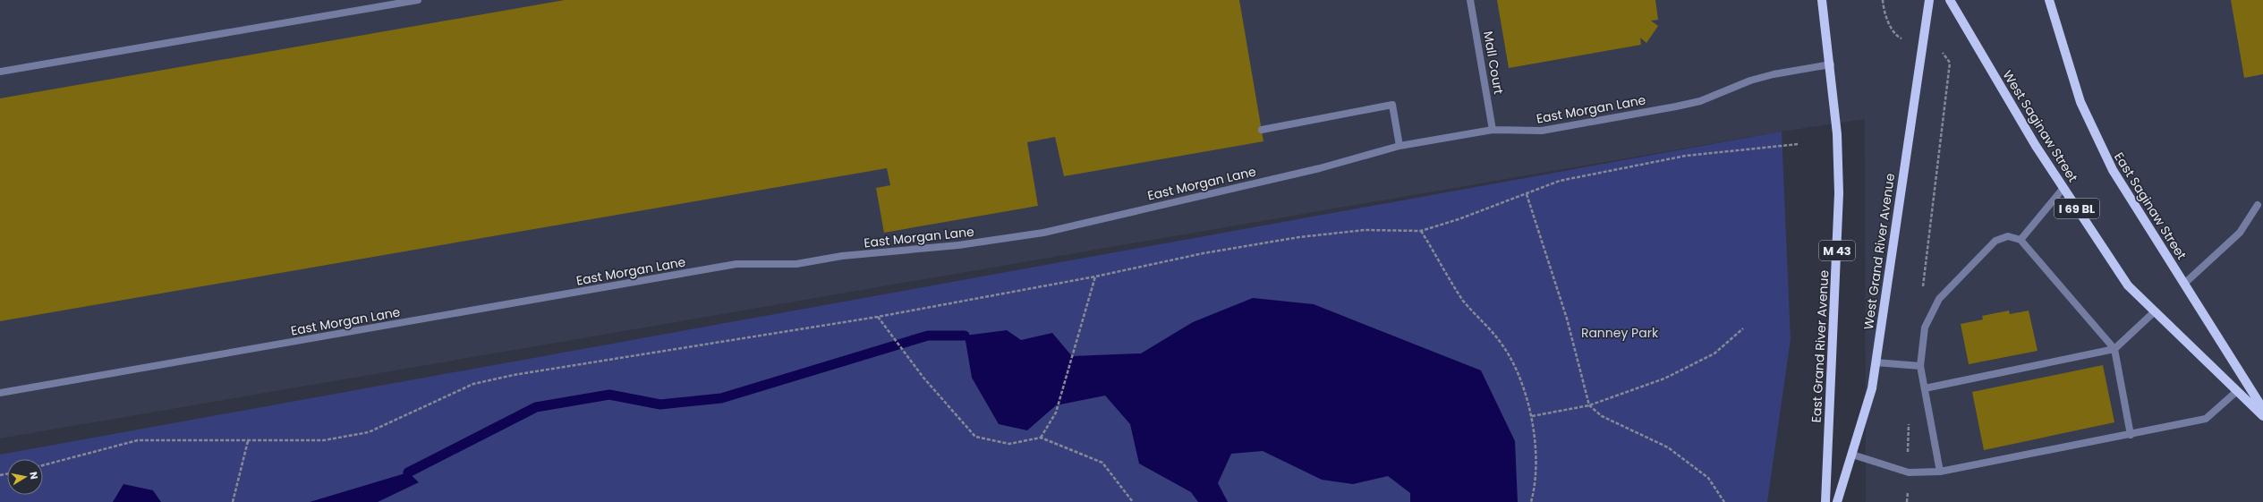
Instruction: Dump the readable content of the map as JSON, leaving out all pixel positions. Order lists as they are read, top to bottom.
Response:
{
  "streets": {
    "main road": [
      "West Saginaw Street",
      "East Saginaw Street",
      "I 69 BL",
      "M 43",
      "West Grand River Avenue",
      "East Grand River Avenue"
    ],
    "lane": ["Mall Court", "East Morgan Lane"]
  },
  "crossings": [
    ["Mall Court", "East Morgan Lane"],
    ["East Morgan Lane", "East Grand River Avenue"]
  ],
  "parks": ["Ranney Park"],
  "north": "right"
}
